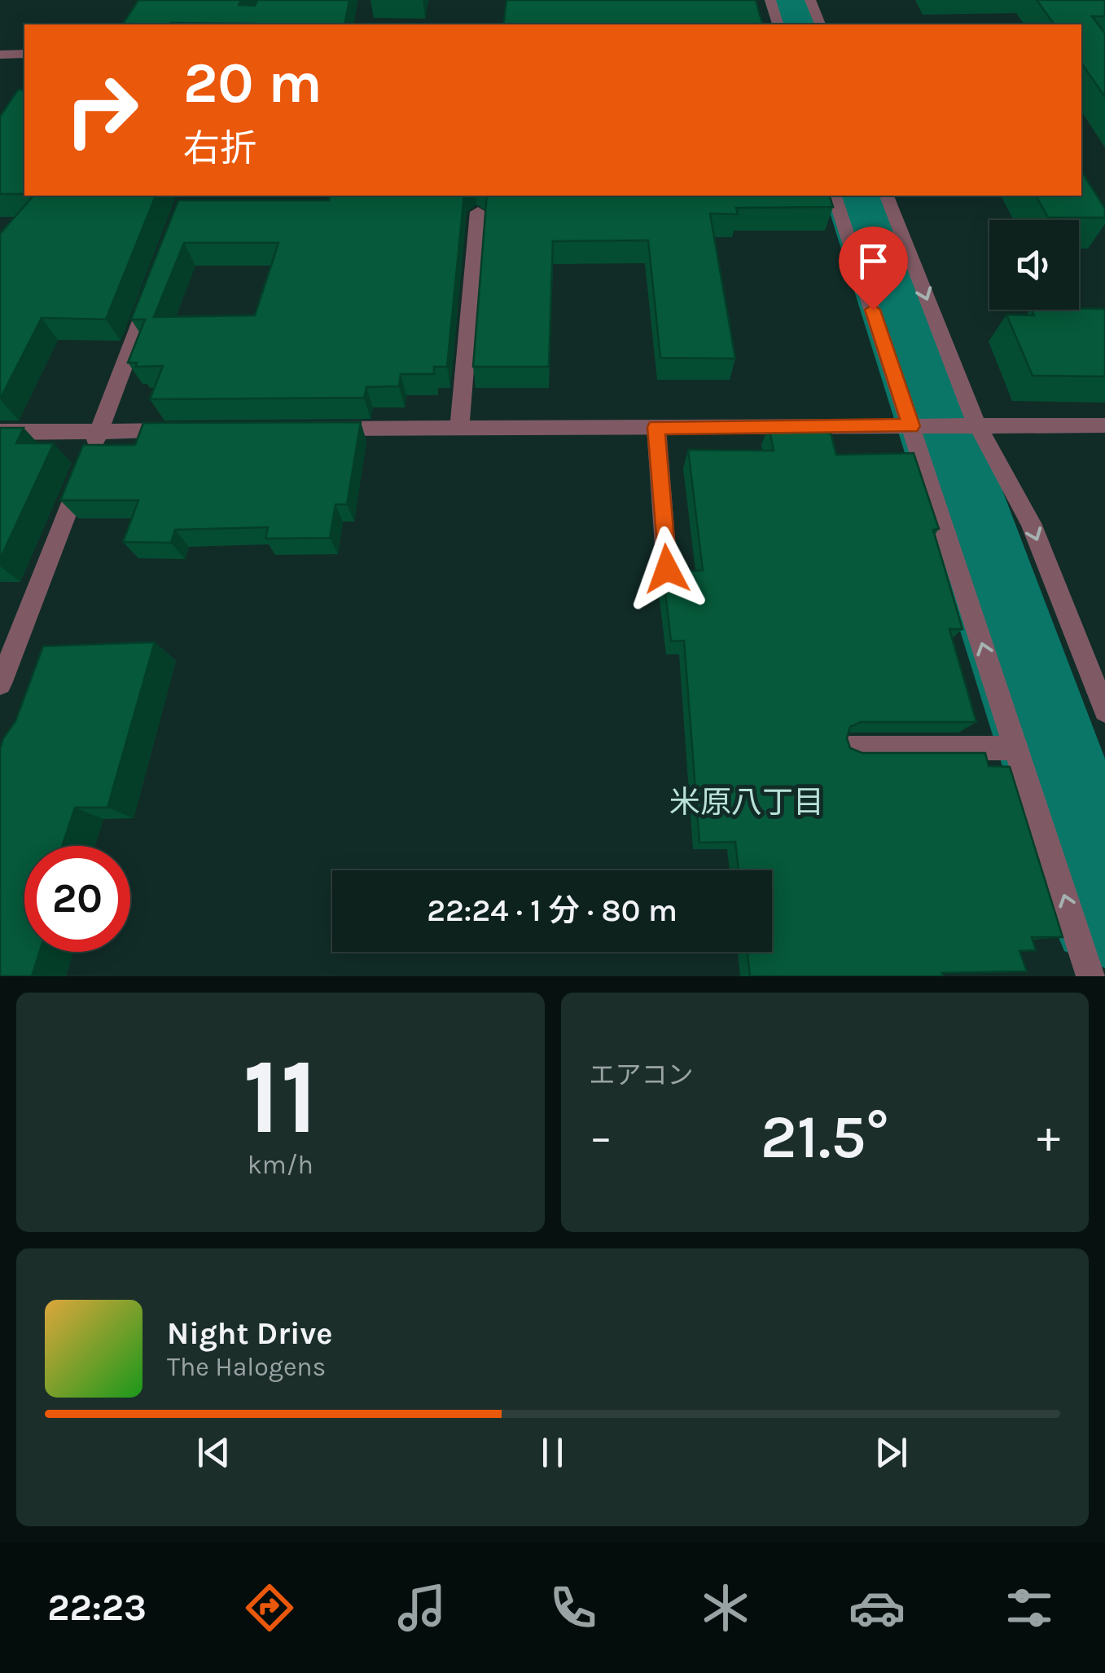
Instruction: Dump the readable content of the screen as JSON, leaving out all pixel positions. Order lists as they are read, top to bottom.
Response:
{
  "districts": ["米原八丁目"],
  "page": {
    "turn": ["20 m", "右折"],
    "limit": "20",
    "trip": "22:24 · 1 分 · 80 m",
    "tile": [
      ["11", "km/h"],
      "エアコン"
    ],
    "heat": ["−", "21.5°", "+"],
    "song": ["Night Drive", "The Halogens"],
    "tabs": "22:23"
  }
}
